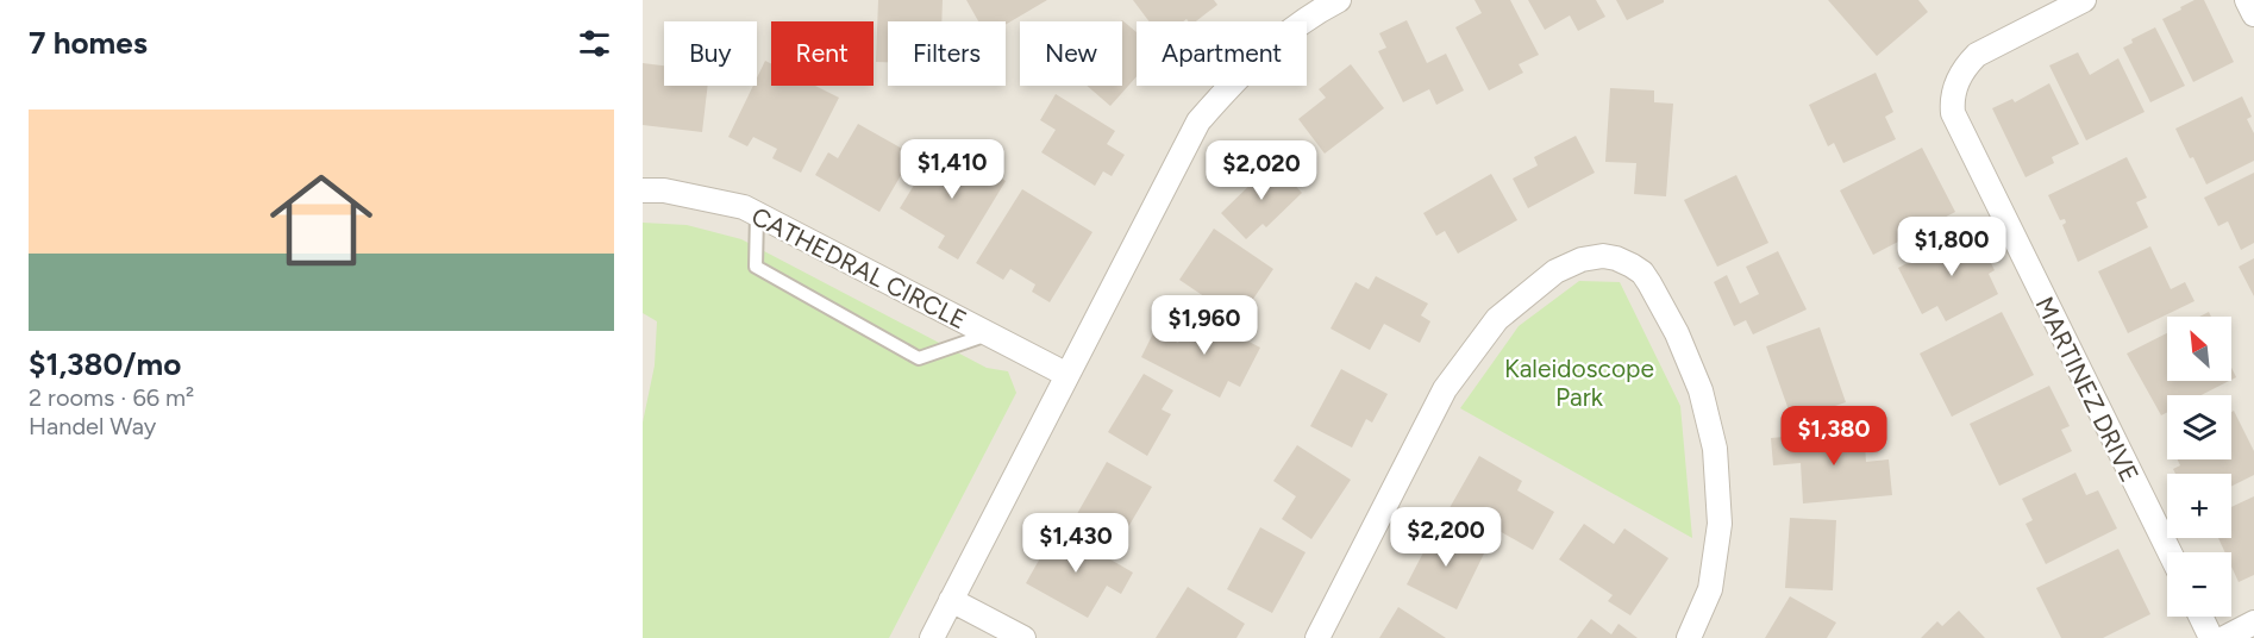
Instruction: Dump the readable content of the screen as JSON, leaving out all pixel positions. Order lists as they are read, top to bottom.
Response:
{
  "streets": {
    "street": ["CATHEDRAL CIRCLE", "MARTINEZ DRIVE"]
  },
  "parks": ["Kaleidoscope Park"],
  "north": "top left",
  "page": {
    "heading": "7 homes",
    "chip": [
      "Buy",
      "Rent",
      "Filters",
      "New",
      "Apartment"
    ],
    "list": [
      {
        "name": "$1,380/mo",
        "note": "2 rooms · 66 m² · Handel Way"
      }
    ],
    "price": [
      "$1,410",
      "$2,020",
      "$1,800",
      "$1,960",
      "$1,380",
      "$2,200",
      "$1,430"
    ],
    "map_buttons": ["+", "−"]
  }
}
